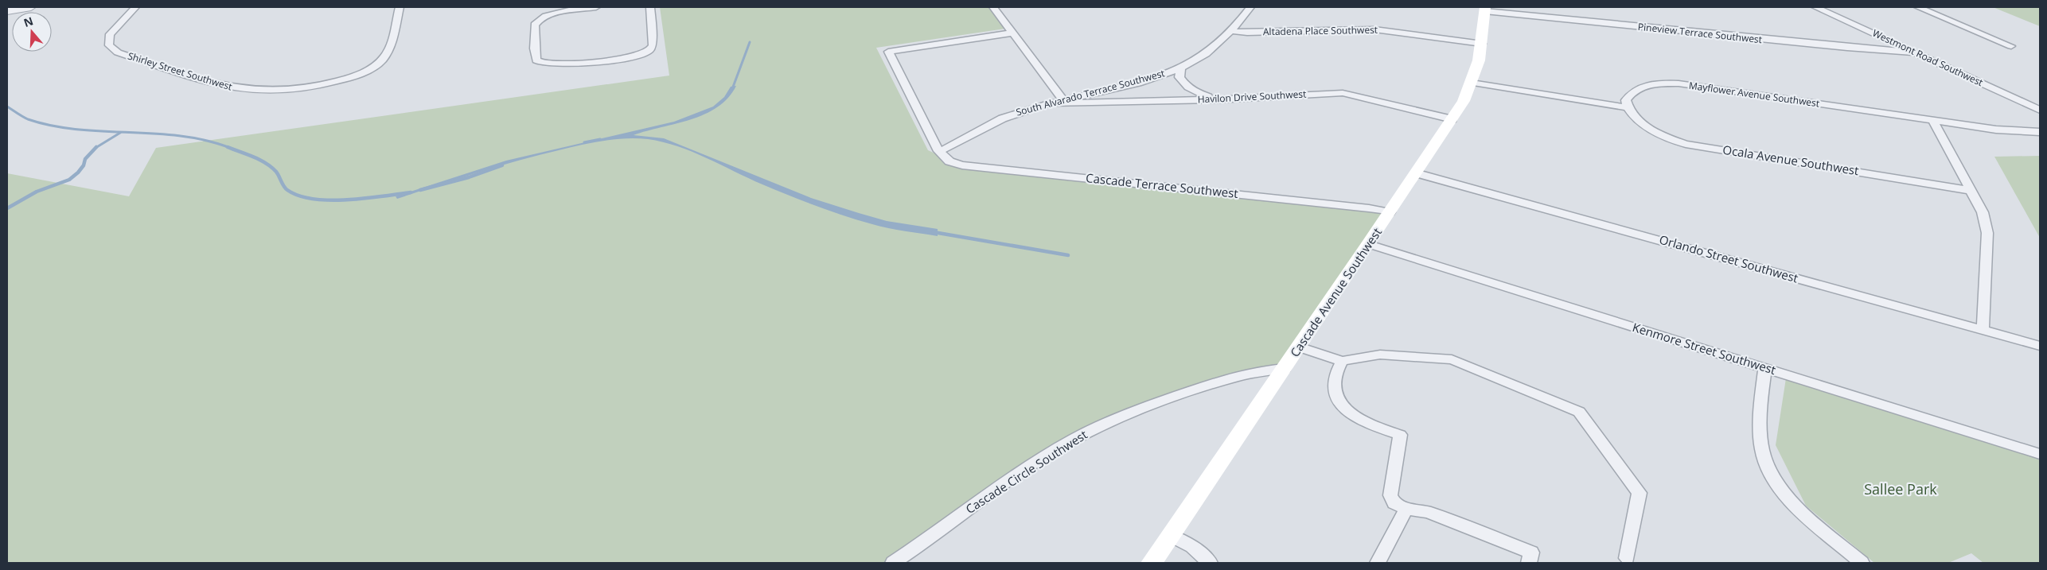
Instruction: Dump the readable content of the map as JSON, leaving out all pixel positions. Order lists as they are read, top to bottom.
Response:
{
  "streets": {
    "main road": ["Cascade Avenue Southwest"],
    "street": [
      "Altadena Place Southwest",
      "Pineview Terrace Southwest",
      "Westmont Road Southwest",
      "Shirley Street Southwest",
      "South Alvarado Terrace Southwest",
      "Mayflower Avenue Southwest",
      "Havilon Drive Southwest",
      "Ocala Avenue Southwest",
      "Cascade Terrace Southwest",
      "Orlando Street Southwest",
      "Kenmore Street Southwest",
      "Cascade Circle Southwest"
    ]
  },
  "crossings": [
    ["Altadena Place Southwest", "South Alvarado Terrace Southwest"],
    ["Altadena Place Southwest", "Cascade Avenue Southwest"],
    ["Pineview Terrace Southwest", "Westmont Road Southwest"],
    ["Pineview Terrace Southwest", "Cascade Avenue Southwest"],
    ["South Alvarado Terrace Southwest", "Havilon Drive Southwest"],
    ["South Alvarado Terrace Southwest", "Cascade Terrace Southwest"],
    ["Mayflower Avenue Southwest", "Ocala Avenue Southwest"],
    ["Havilon Drive Southwest", "Cascade Avenue Southwest"],
    ["Cascade Terrace Southwest", "Cascade Avenue Southwest"],
    ["Orlando Street Southwest", "Cascade Avenue Southwest"],
    ["Cascade Avenue Southwest", "Kenmore Street Southwest"],
    ["Cascade Avenue Southwest", "Cascade Circle Southwest"]
  ],
  "parks": ["Sallee Park"],
  "north": "top"
}
